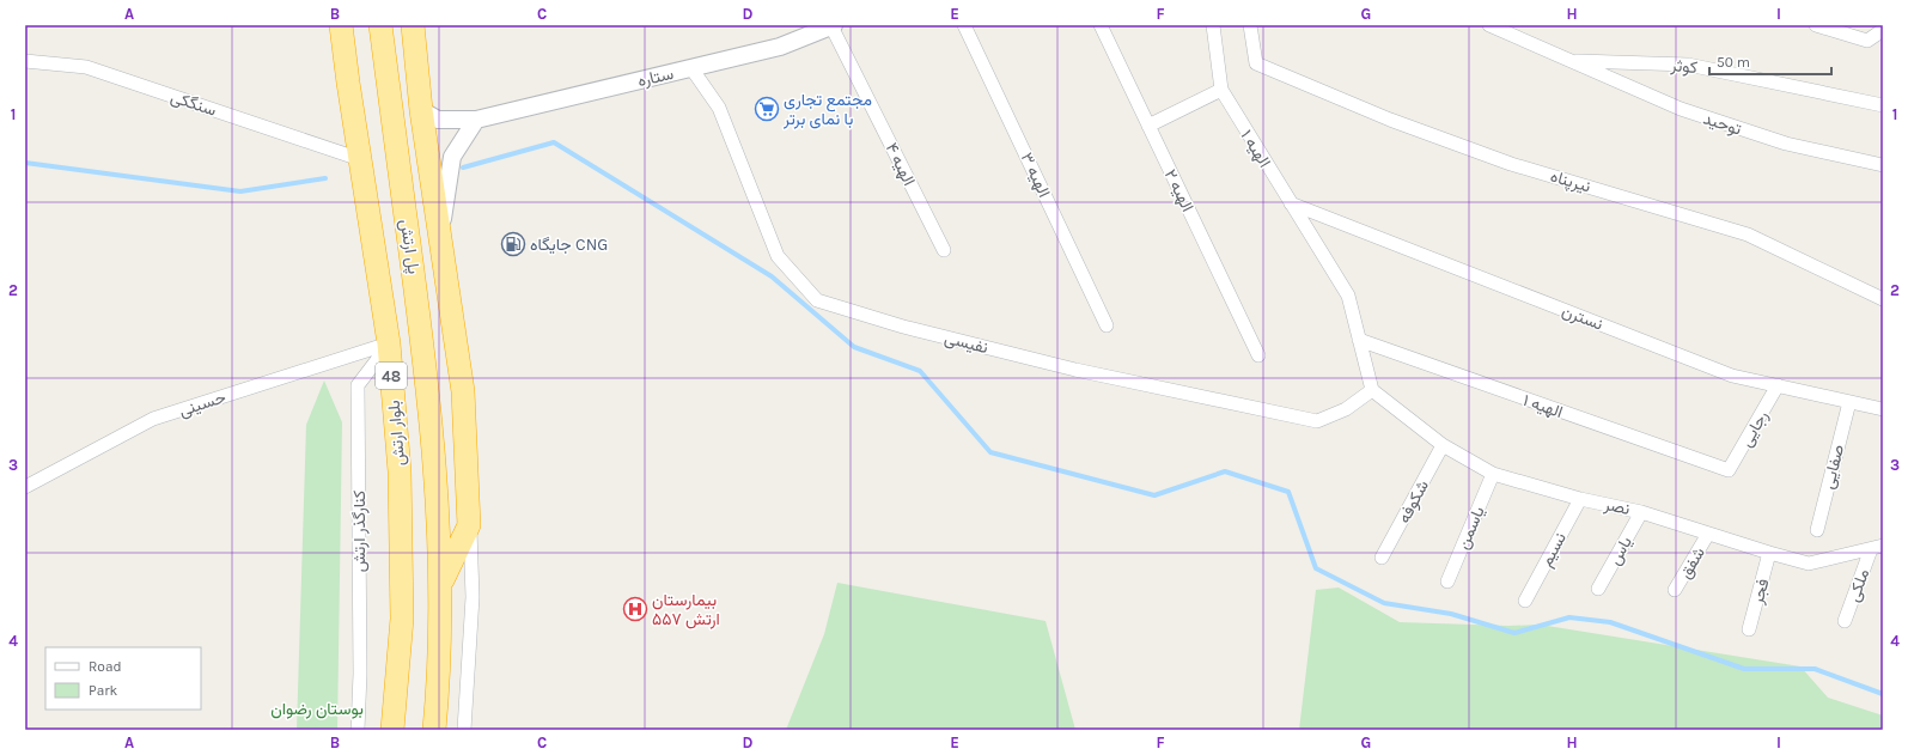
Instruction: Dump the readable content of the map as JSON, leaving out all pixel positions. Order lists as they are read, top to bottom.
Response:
{
  "streets": {
    "highway": ["پل ارتش", "48", "بلوار ارتش"],
    "street": [
      "کوثر",
      "ستاره",
      "سنگکی",
      "توحید",
      "الهیه ۱",
      "الهیه ۴",
      "الهیه ۳",
      "نیرپناه",
      "الهیه ۲",
      "نسترن",
      "نفیسی",
      "حسینی",
      "رجایی",
      "صفایی",
      "شکوفه",
      "نصر",
      "یاسمن",
      "کنارگذر ارتش",
      "نسیم",
      "یاس",
      "شفق",
      "ملکی",
      "فجر"
    ]
  },
  "crossings": [
    ["کوثر", "توحید"],
    ["ستاره", "الهیه ۴"],
    ["ستاره", "نفیسی"],
    ["سنگکی", "بلوار ارتش"],
    ["الهیه ۱", "نسترن"],
    ["الهیه ۱", "نفیسی"],
    ["الهیه ۱", "رجایی"],
    ["الهیه ۱", "نصر"],
    ["پل ارتش", "48"],
    ["نسترن", "رجایی"],
    ["نسترن", "صفایی"],
    ["نفیسی", "نصر"],
    ["حسینی", "بلوار ارتش"],
    ["حسینی", "کنارگذر ارتش"],
    ["بلوار ارتش", "کنارگذر ارتش"],
    ["شکوفه", "نصر"],
    ["نصر", "یاسمن"],
    ["نصر", "نسیم"],
    ["نصر", "یاس"],
    ["نصر", "شفق"],
    ["نصر", "ملکی"],
    ["نصر", "فجر"]
  ],
  "parks": ["بوستان رضوان"],
  "places": {
    "supermarket": ["مجتمع تجاری با نمای برتر"],
    "fuel station": ["جایگاه CNG"],
    "hospital": ["بیمارستان ۵۵۷ ارتش"]
  },
  "legend": ["Road", "Park"],
  "scale_bar": "50 m",
  "grid": {
    "columns": [
      "A",
      "B",
      "C",
      "D",
      "E",
      "F",
      "G",
      "H",
      "I"
    ],
    "rows": [
      "1",
      "2",
      "3",
      "4"
    ]
  }
}
